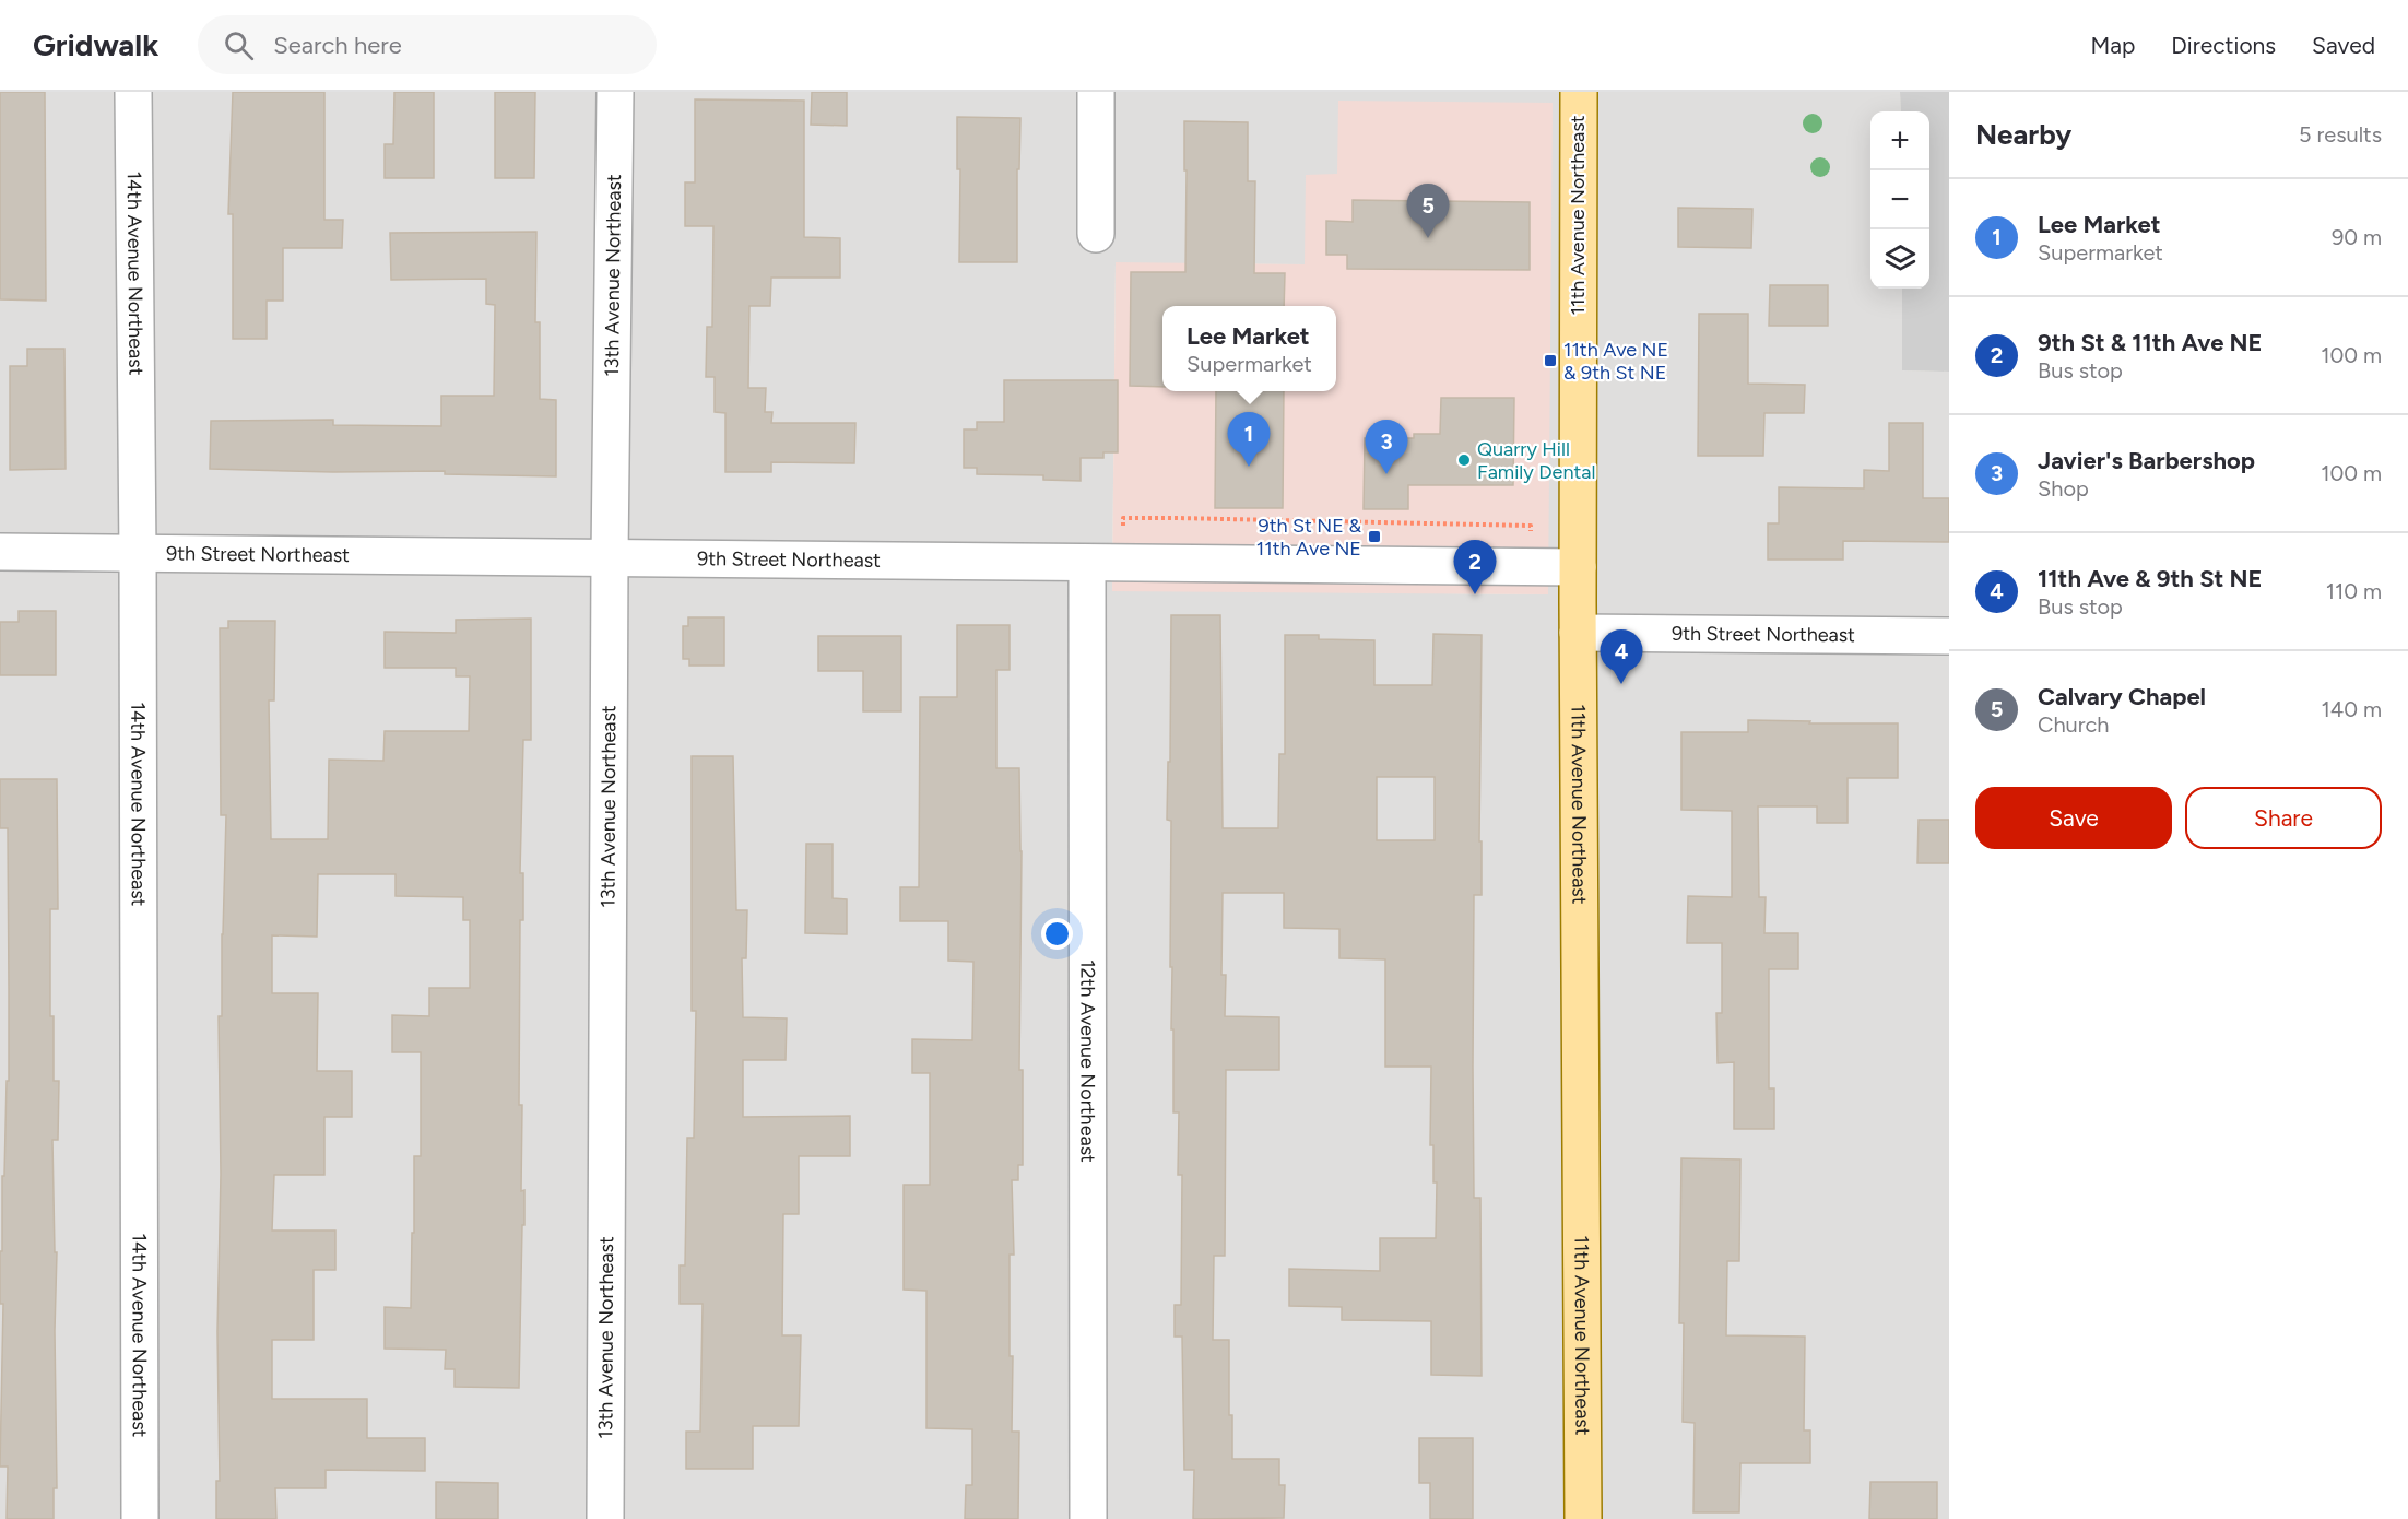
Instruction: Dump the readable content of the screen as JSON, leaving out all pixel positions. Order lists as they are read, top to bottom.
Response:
{
  "streets": {
    "main road": ["11th Avenue Northeast"],
    "street": [
      "14th Avenue Northeast",
      "13th Avenue Northeast",
      "9th Street Northeast",
      "12th Avenue Northeast"
    ]
  },
  "crossings": [
    ["11th Avenue Northeast", "9th Street Northeast"],
    ["14th Avenue Northeast", "9th Street Northeast"],
    ["13th Avenue Northeast", "9th Street Northeast"],
    ["9th Street Northeast", "12th Avenue Northeast"]
  ],
  "places": {
    "transit": ["11th Ave NE & 9th St NE", "9th St NE & 11th Ave NE"],
    "other": ["Quarry Hill Family Dental"]
  },
  "page": {
    "header": "Gridwalk",
    "search": "Search here",
    "nav": ["Map", "Directions", "Saved"],
    "heading": ["Nearby", "5 results"],
    "map_buttons": ["+", "−"],
    "list": [
      {
        "mark": "1",
        "name": "Lee Market",
        "note": "Supermarket",
        "value": "90 m"
      },
      {
        "mark": "2",
        "name": "9th St & 11th Ave NE",
        "note": "Bus stop",
        "value": "100 m"
      },
      {
        "mark": "3",
        "name": "Javier's Barbershop",
        "note": "Shop",
        "value": "100 m"
      },
      {
        "mark": "4",
        "name": "11th Ave & 9th St NE",
        "note": "Bus stop",
        "value": "110 m"
      },
      {
        "mark": "5",
        "name": "Calvary Chapel",
        "note": "Church",
        "value": "140 m"
      }
    ],
    "pins": [
      "5",
      "1",
      "3",
      "2",
      "4"
    ],
    "popup": ["Lee Market", "Supermarket"],
    "buttons": ["Save", "Share"]
  }
}
